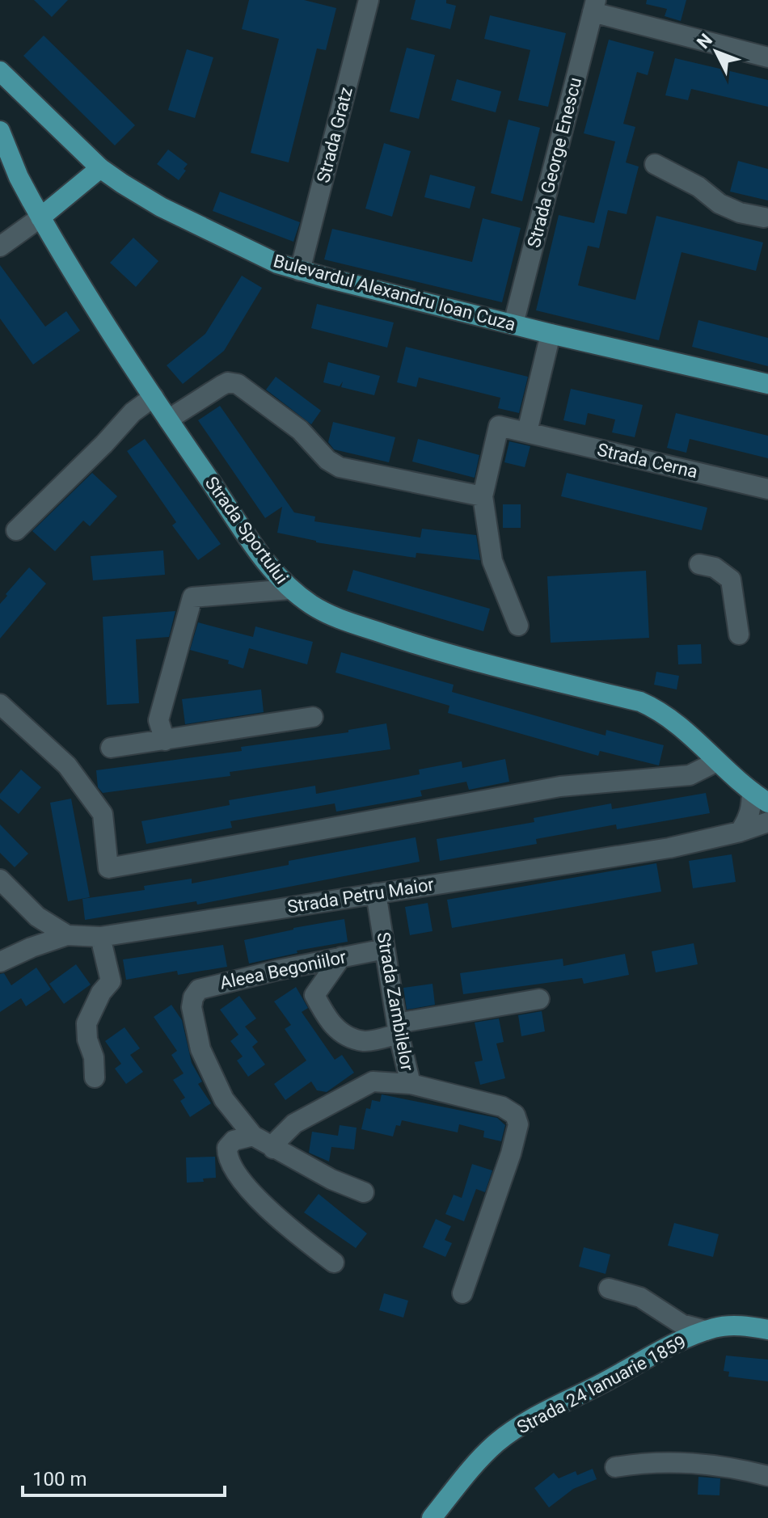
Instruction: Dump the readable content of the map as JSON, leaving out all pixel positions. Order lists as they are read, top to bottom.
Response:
{
  "streets": {
    "main road": ["Bulevardul Alexandru Ioan Cuza", "Strada Sportului", "Strada 24 Ianuarie 1859"],
    "street": [
      "Strada Gratz",
      "Strada George Enescu",
      "Strada Cerna",
      "Strada Petru Maior",
      "Aleea Begoniilor",
      "Strada Zambilelor"
    ]
  },
  "crossings": [
    ["Strada Gratz", "Bulevardul Alexandru Ioan Cuza"],
    ["Strada George Enescu", "Bulevardul Alexandru Ioan Cuza"],
    ["Strada Petru Maior", "Strada Zambilelor"],
    ["Aleea Begoniilor", "Strada Zambilelor"]
  ],
  "scale_bar": "100 m",
  "north": "top left"
}
